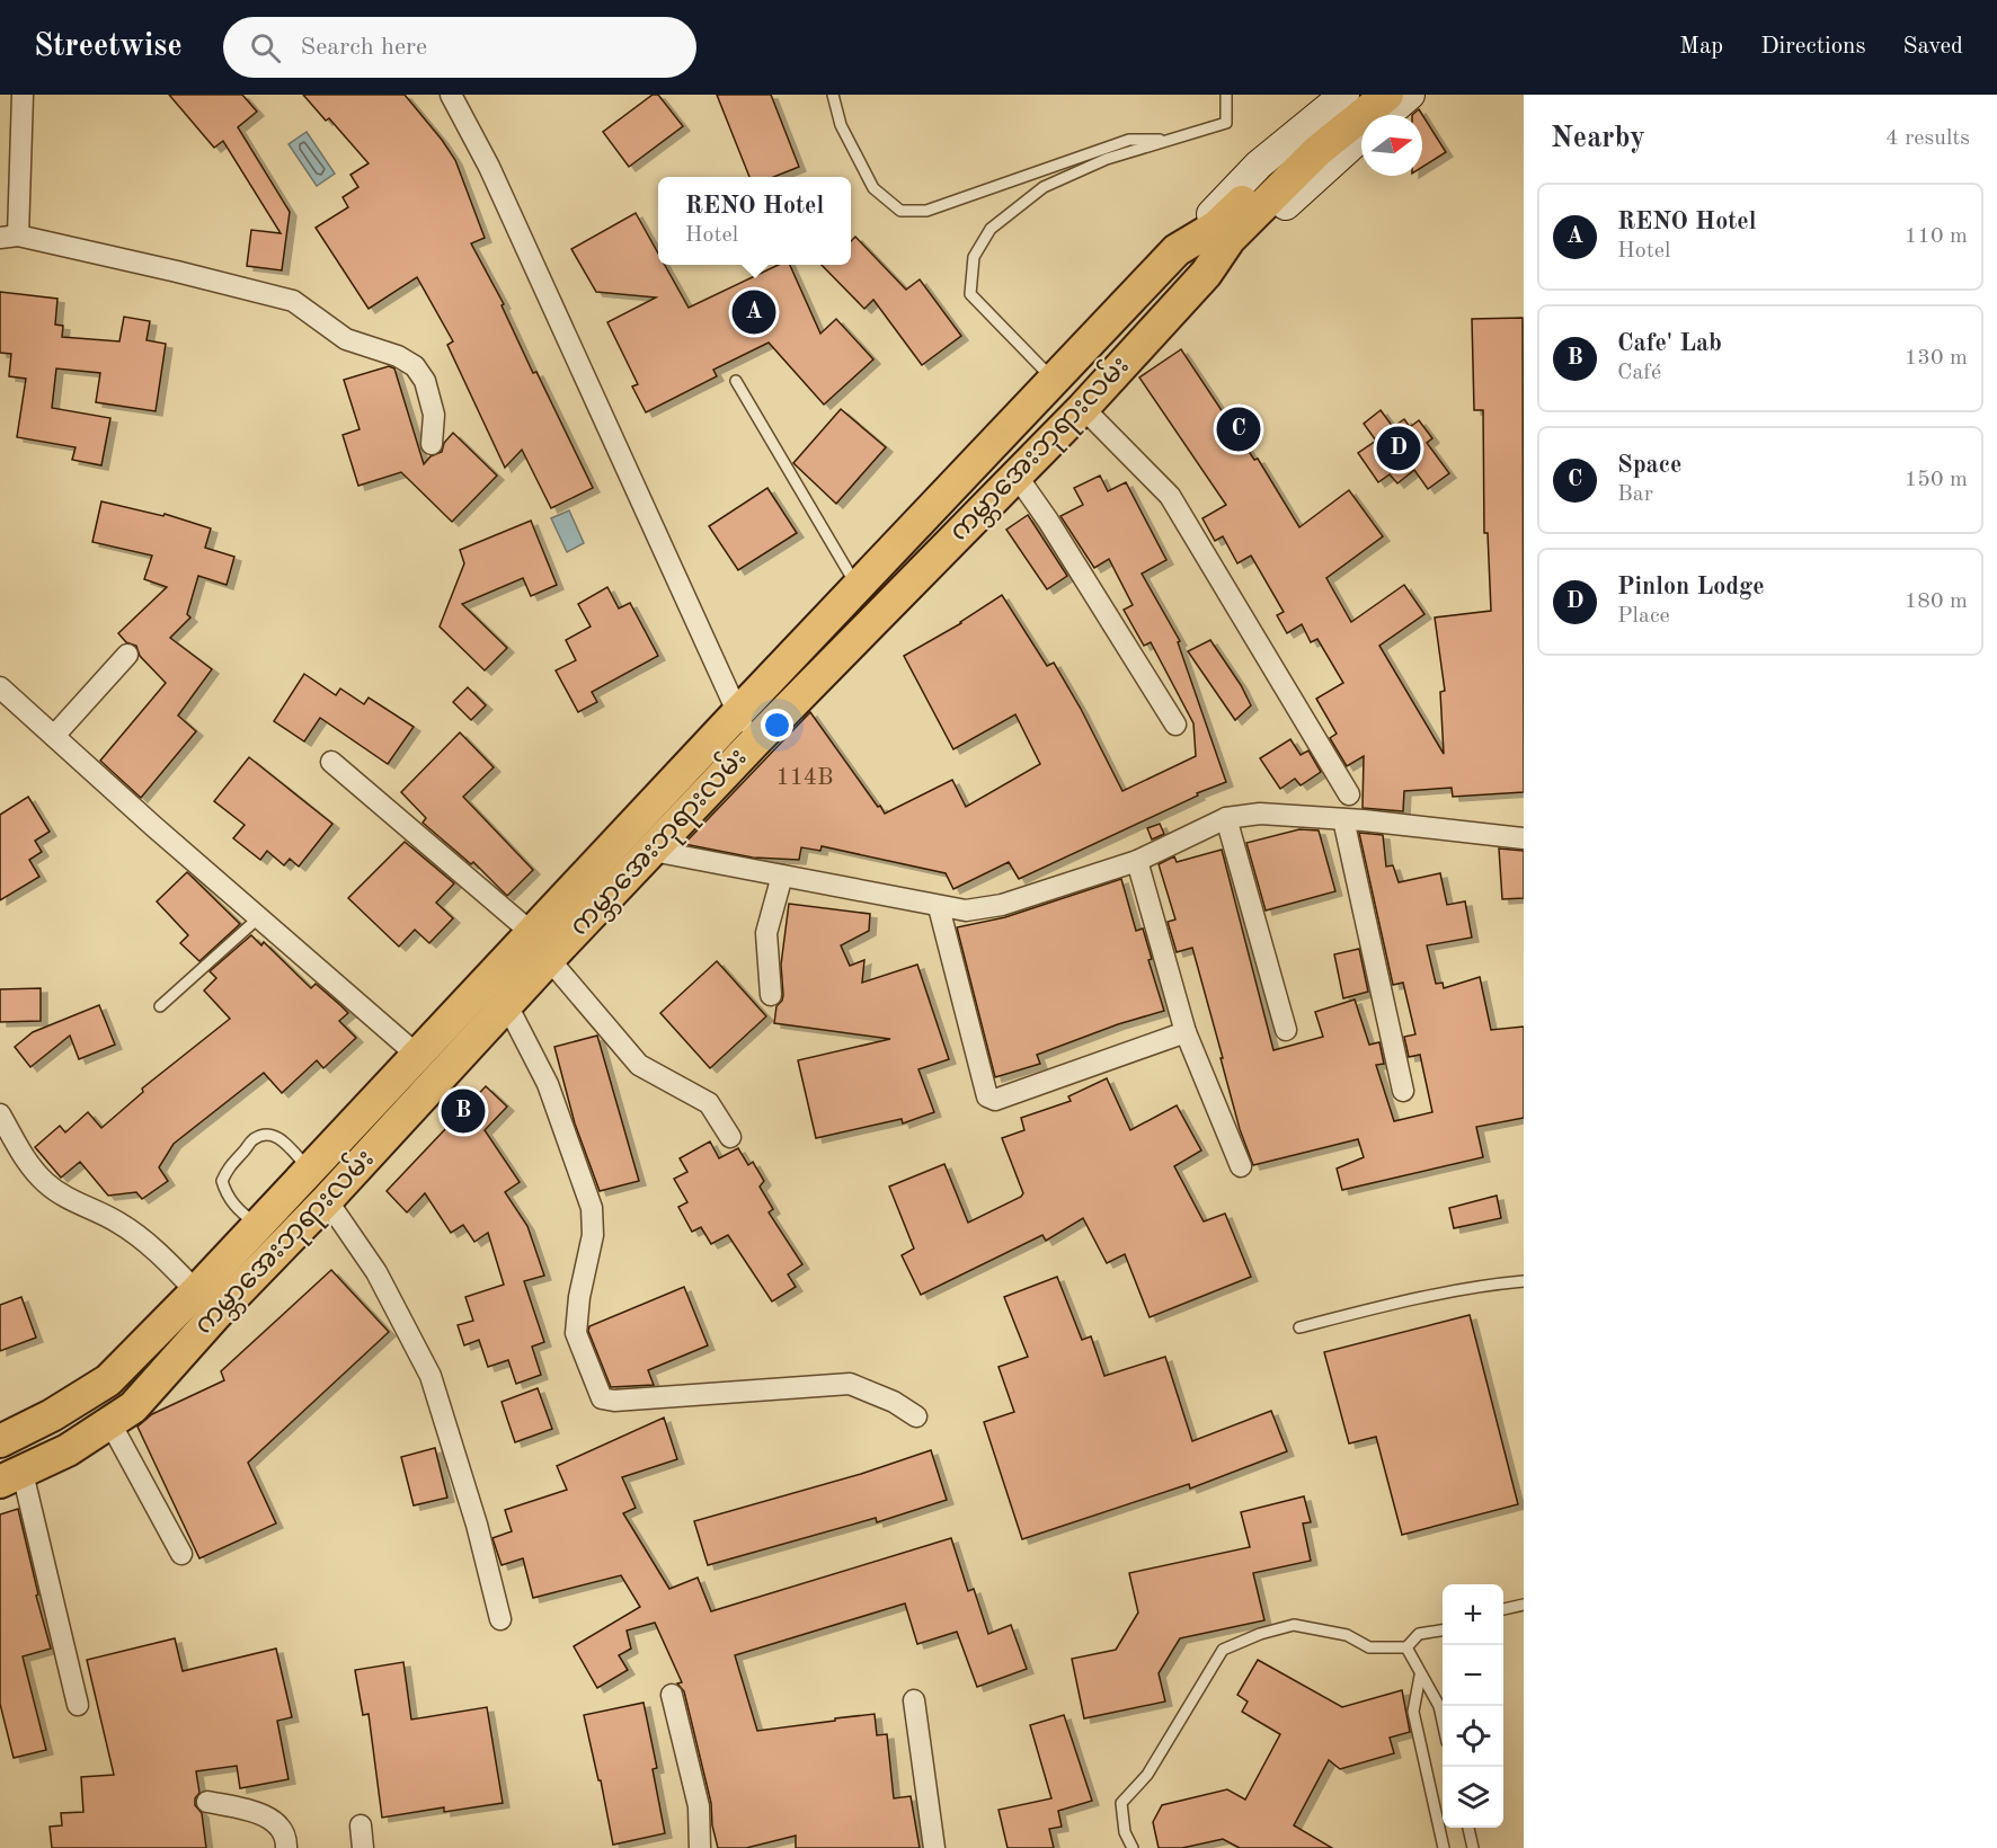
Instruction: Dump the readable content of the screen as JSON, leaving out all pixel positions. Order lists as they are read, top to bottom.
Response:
{
  "streets": {
    "main road": ["ကမ္ဘာအေးဘုရားလမ်း"]
  },
  "house_numbers": ["114B"],
  "north": "right",
  "page": {
    "header": "Streetwise",
    "search": "Search here",
    "nav": ["Map", "Directions", "Saved"],
    "heading": ["Nearby", "4 results"],
    "popup": ["RENO Hotel", "Hotel"],
    "list": [
      {
        "mark": "A",
        "name": "RENO Hotel",
        "note": "Hotel",
        "value": "110 m"
      },
      {
        "mark": "B",
        "name": "Cafe' Lab",
        "note": "Café",
        "value": "130 m"
      },
      {
        "mark": "C",
        "name": "Space",
        "note": "Bar",
        "value": "150 m"
      },
      {
        "mark": "D",
        "name": "Pinlon Lodge",
        "note": "Place",
        "value": "180 m"
      }
    ],
    "pins": [
      "A",
      "C",
      "D",
      "B"
    ],
    "map_buttons": ["+", "−"]
  }
}
